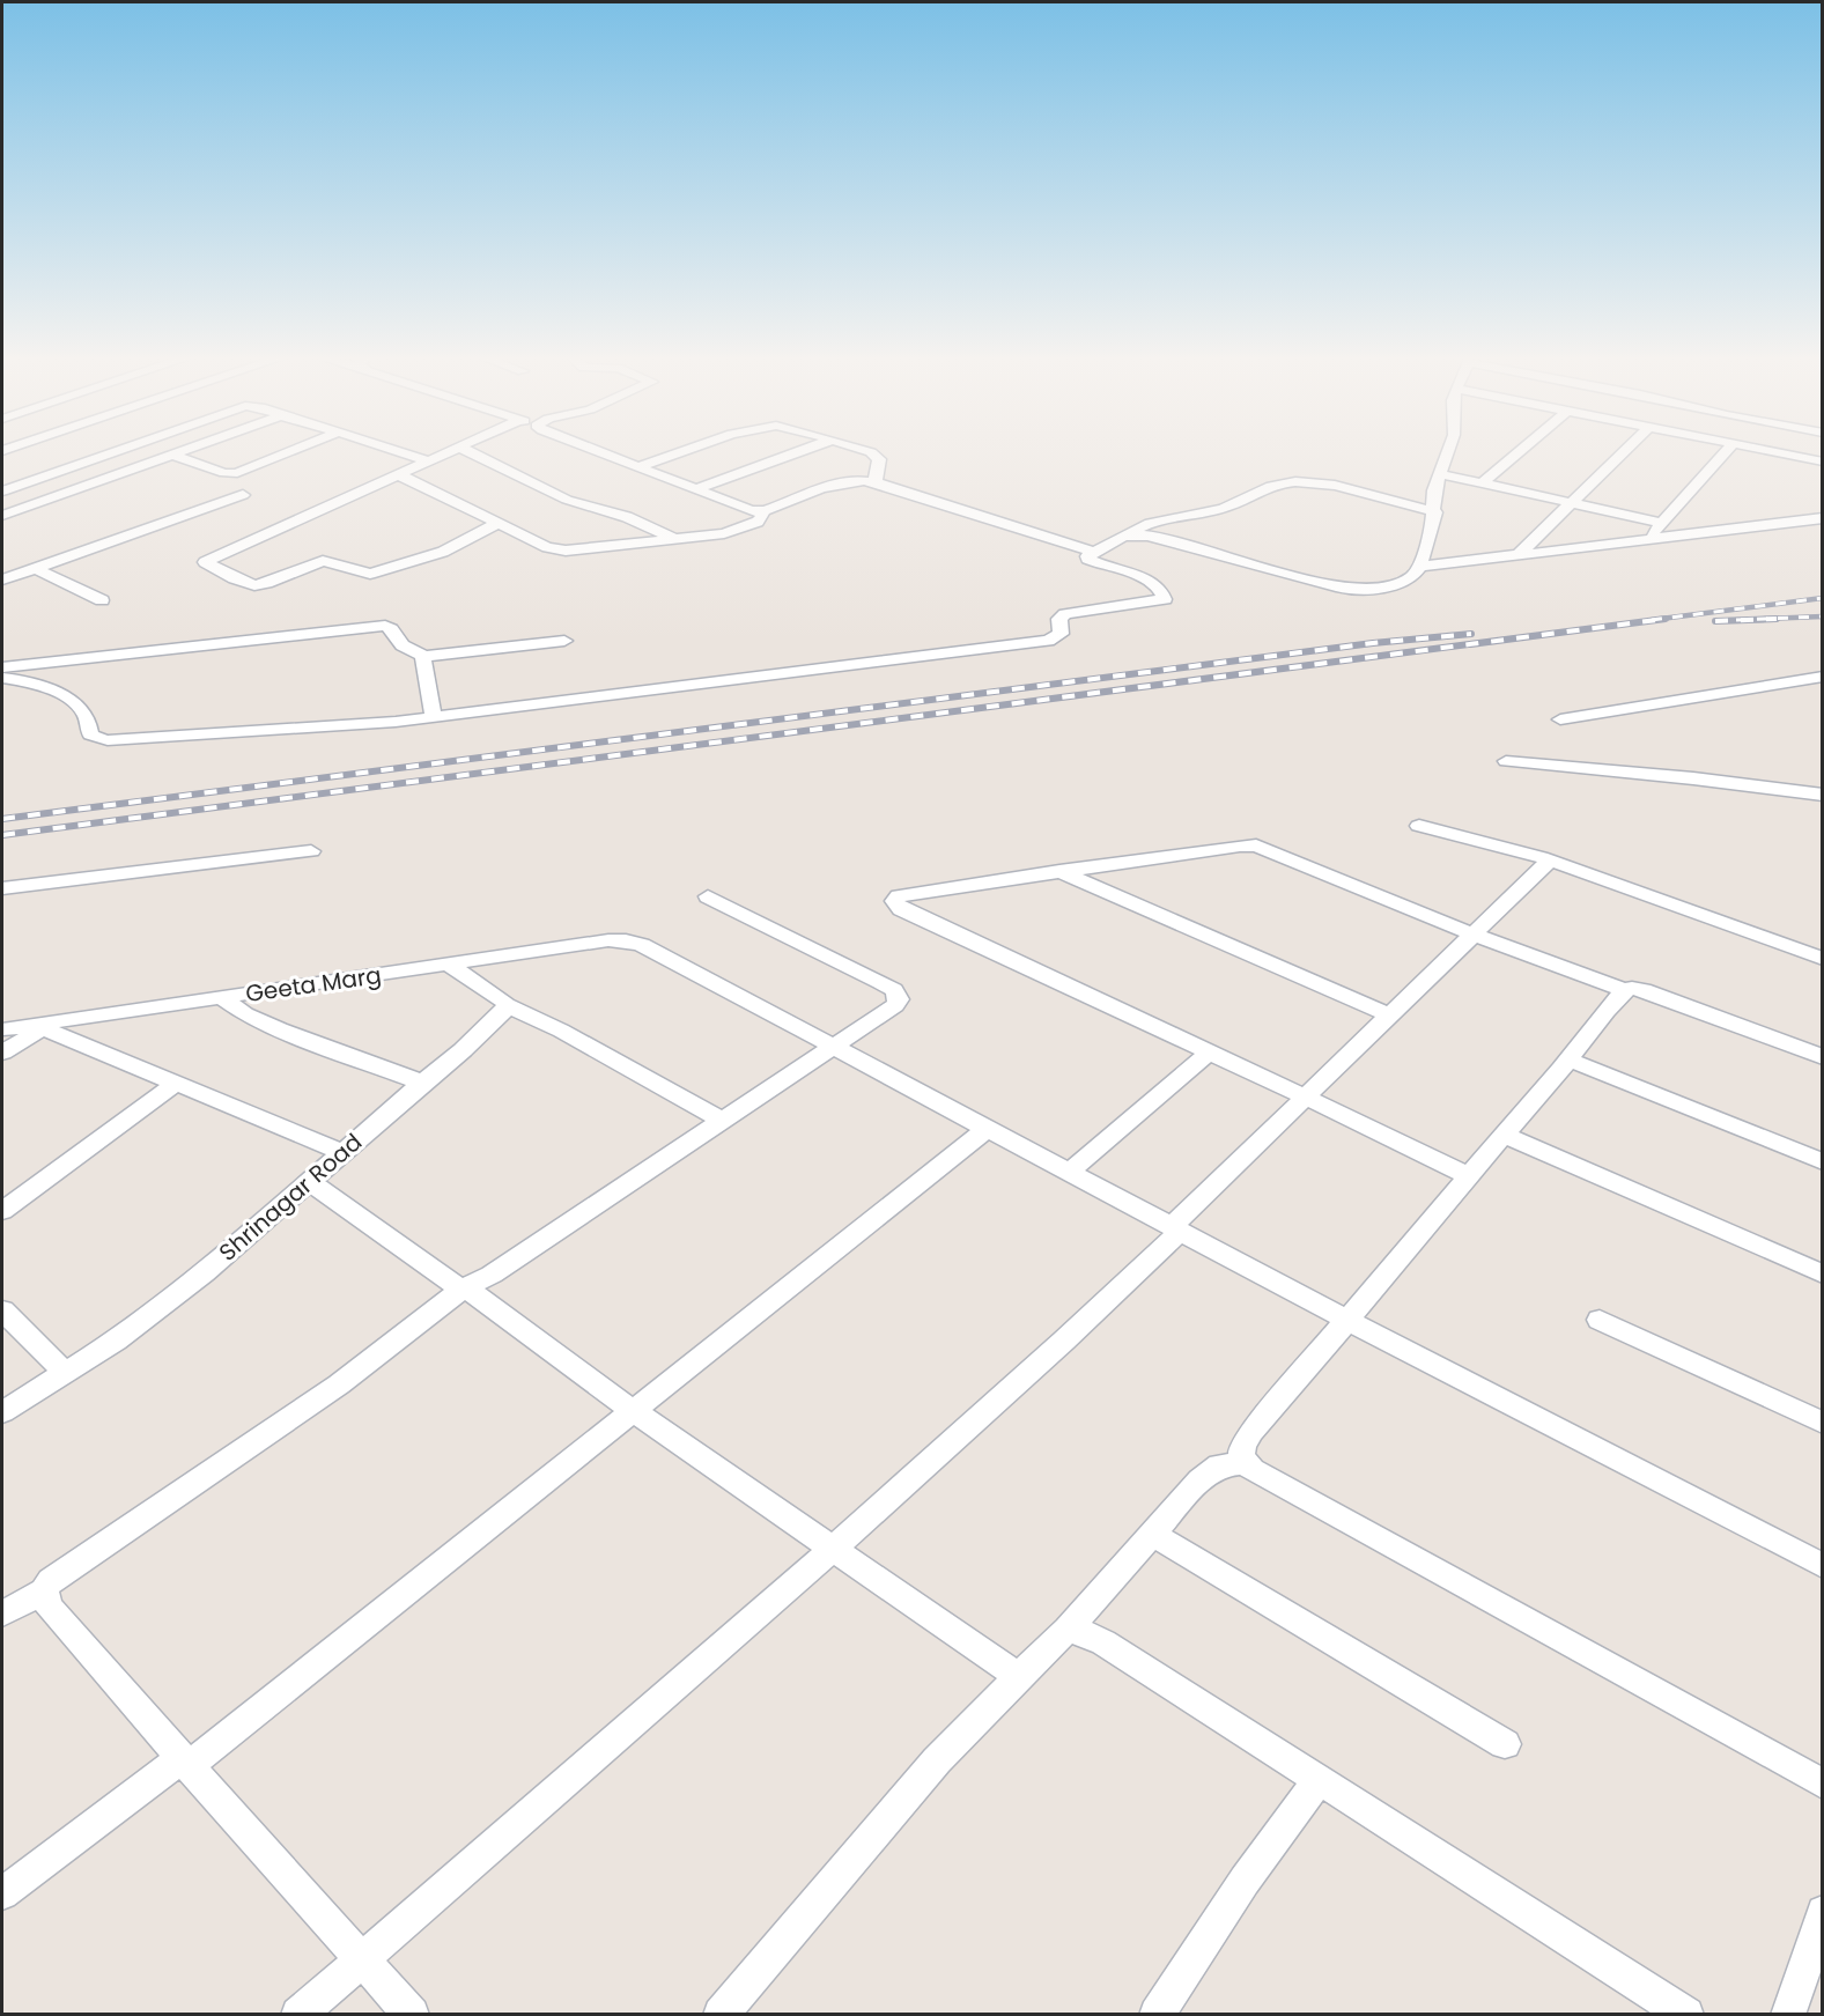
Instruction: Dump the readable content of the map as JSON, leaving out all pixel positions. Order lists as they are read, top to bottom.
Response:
{
  "streets": {
    "street": ["Geeta Marg", "Shrinagar Road"]
  }
}
